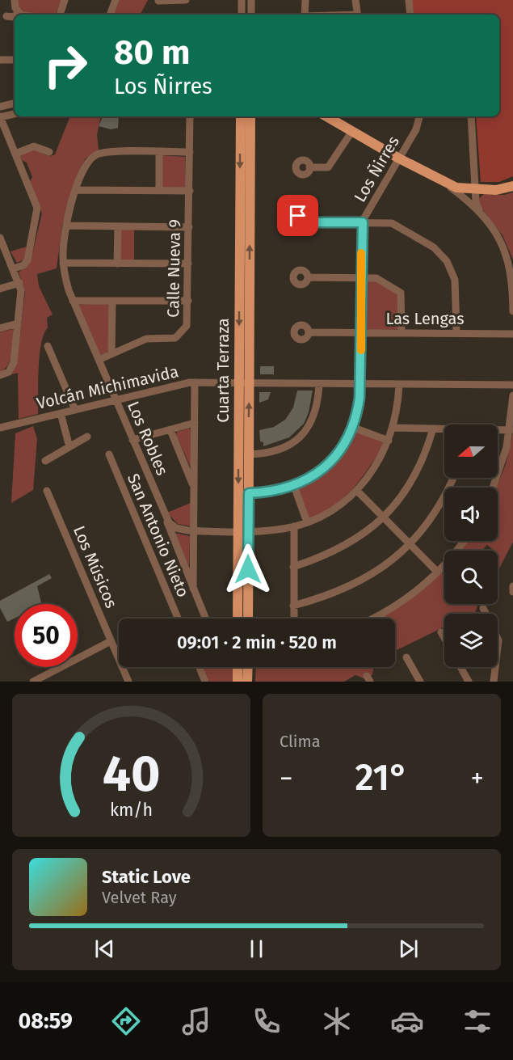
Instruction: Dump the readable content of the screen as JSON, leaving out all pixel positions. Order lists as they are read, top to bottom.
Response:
{
  "streets": {
    "main road": ["Cuarta Terraza"],
    "street": [
      "Los Ñirres",
      "Calle Nueva 9",
      "Las Lengas",
      "Volcán Michimavida",
      "Los Robles",
      "San Antonio Nieto",
      "Los Músicos"
    ]
  },
  "crossings": [
    ["Los Ñirres", "Las Lengas"],
    ["Los Ñirres", "Cuarta Terraza"],
    ["Los Ñirres", "Volcán Michimavida"],
    ["Calle Nueva 9", "Los Robles"],
    ["Cuarta Terraza", "Volcán Michimavida"],
    ["Volcán Michimavida", "Los Robles"]
  ],
  "north": "left",
  "page": {
    "turn": ["80 m", "Los Ñirres"],
    "limit": "50",
    "trip": "09:01 · 2 min · 520 m",
    "tile": "Clima",
    "heat": ["−", "21°", "+"],
    "song": ["Static Love", "Velvet Ray"],
    "tabs": "08:59",
    "gauge": ["40", "km/h"]
  }
}
